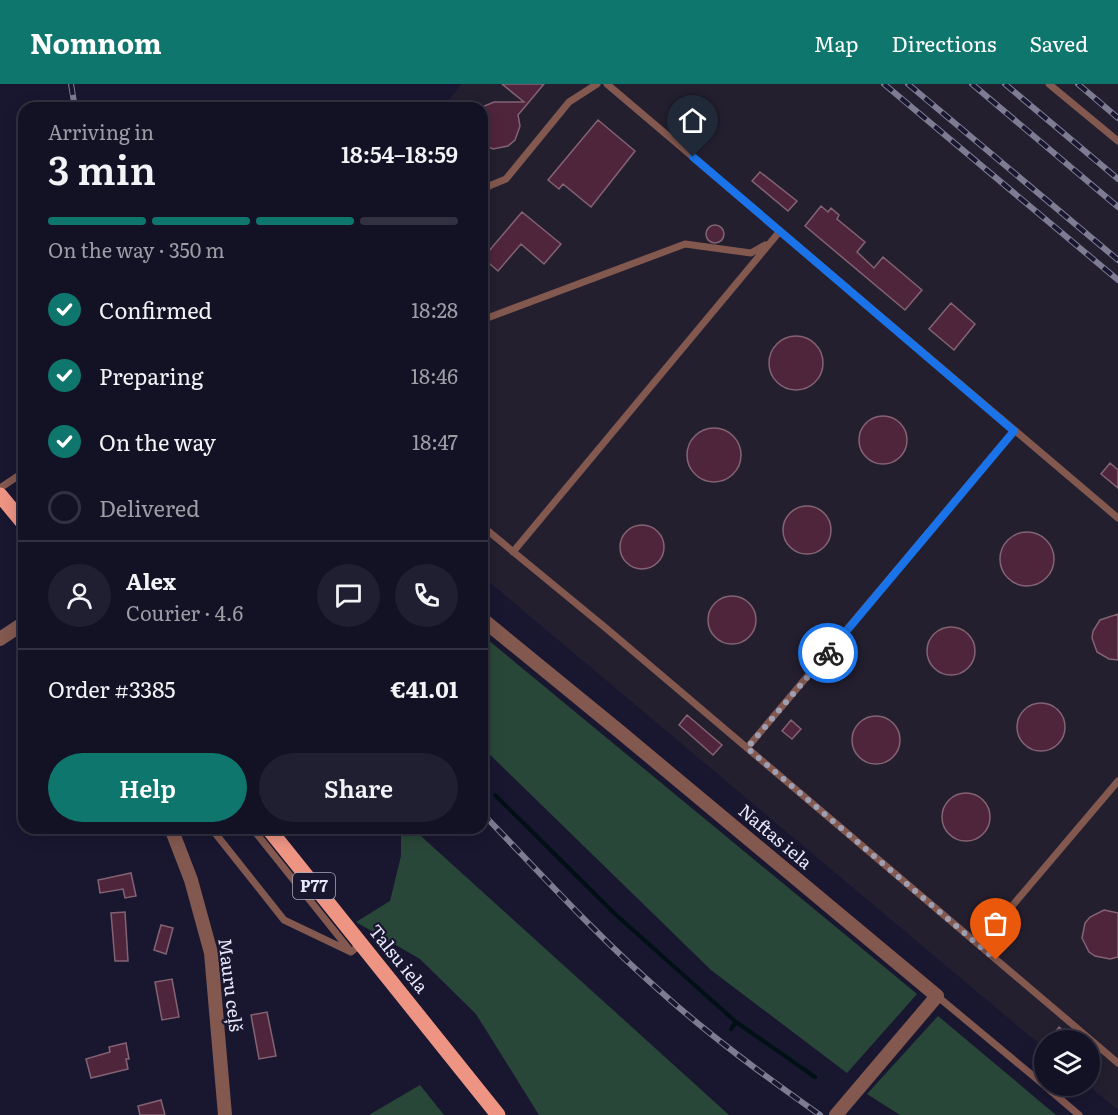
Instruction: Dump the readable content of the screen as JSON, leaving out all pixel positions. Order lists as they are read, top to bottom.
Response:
{
  "streets": {
    "main road": ["P77", "Talsu iela"],
    "street": ["Naftas iela", "Mauru ceļš"]
  },
  "page": {
    "header": "Nomnom",
    "nav": ["Map", "Directions", "Saved"],
    "heading": ["3 min", "Arriving in", "18:54–18:59"],
    "panel": [
      "Alex",
      "Courier · 4.6",
      "Order #3385",
      "€41.01"
    ],
    "bar": "On the way · 350 m",
    "list": [
      ["Confirmed", "18:28"],
      ["Preparing", "18:46"],
      ["On the way", "18:47"],
      "Delivered"
    ],
    "buttons": ["Help", "Share"]
  }
}
